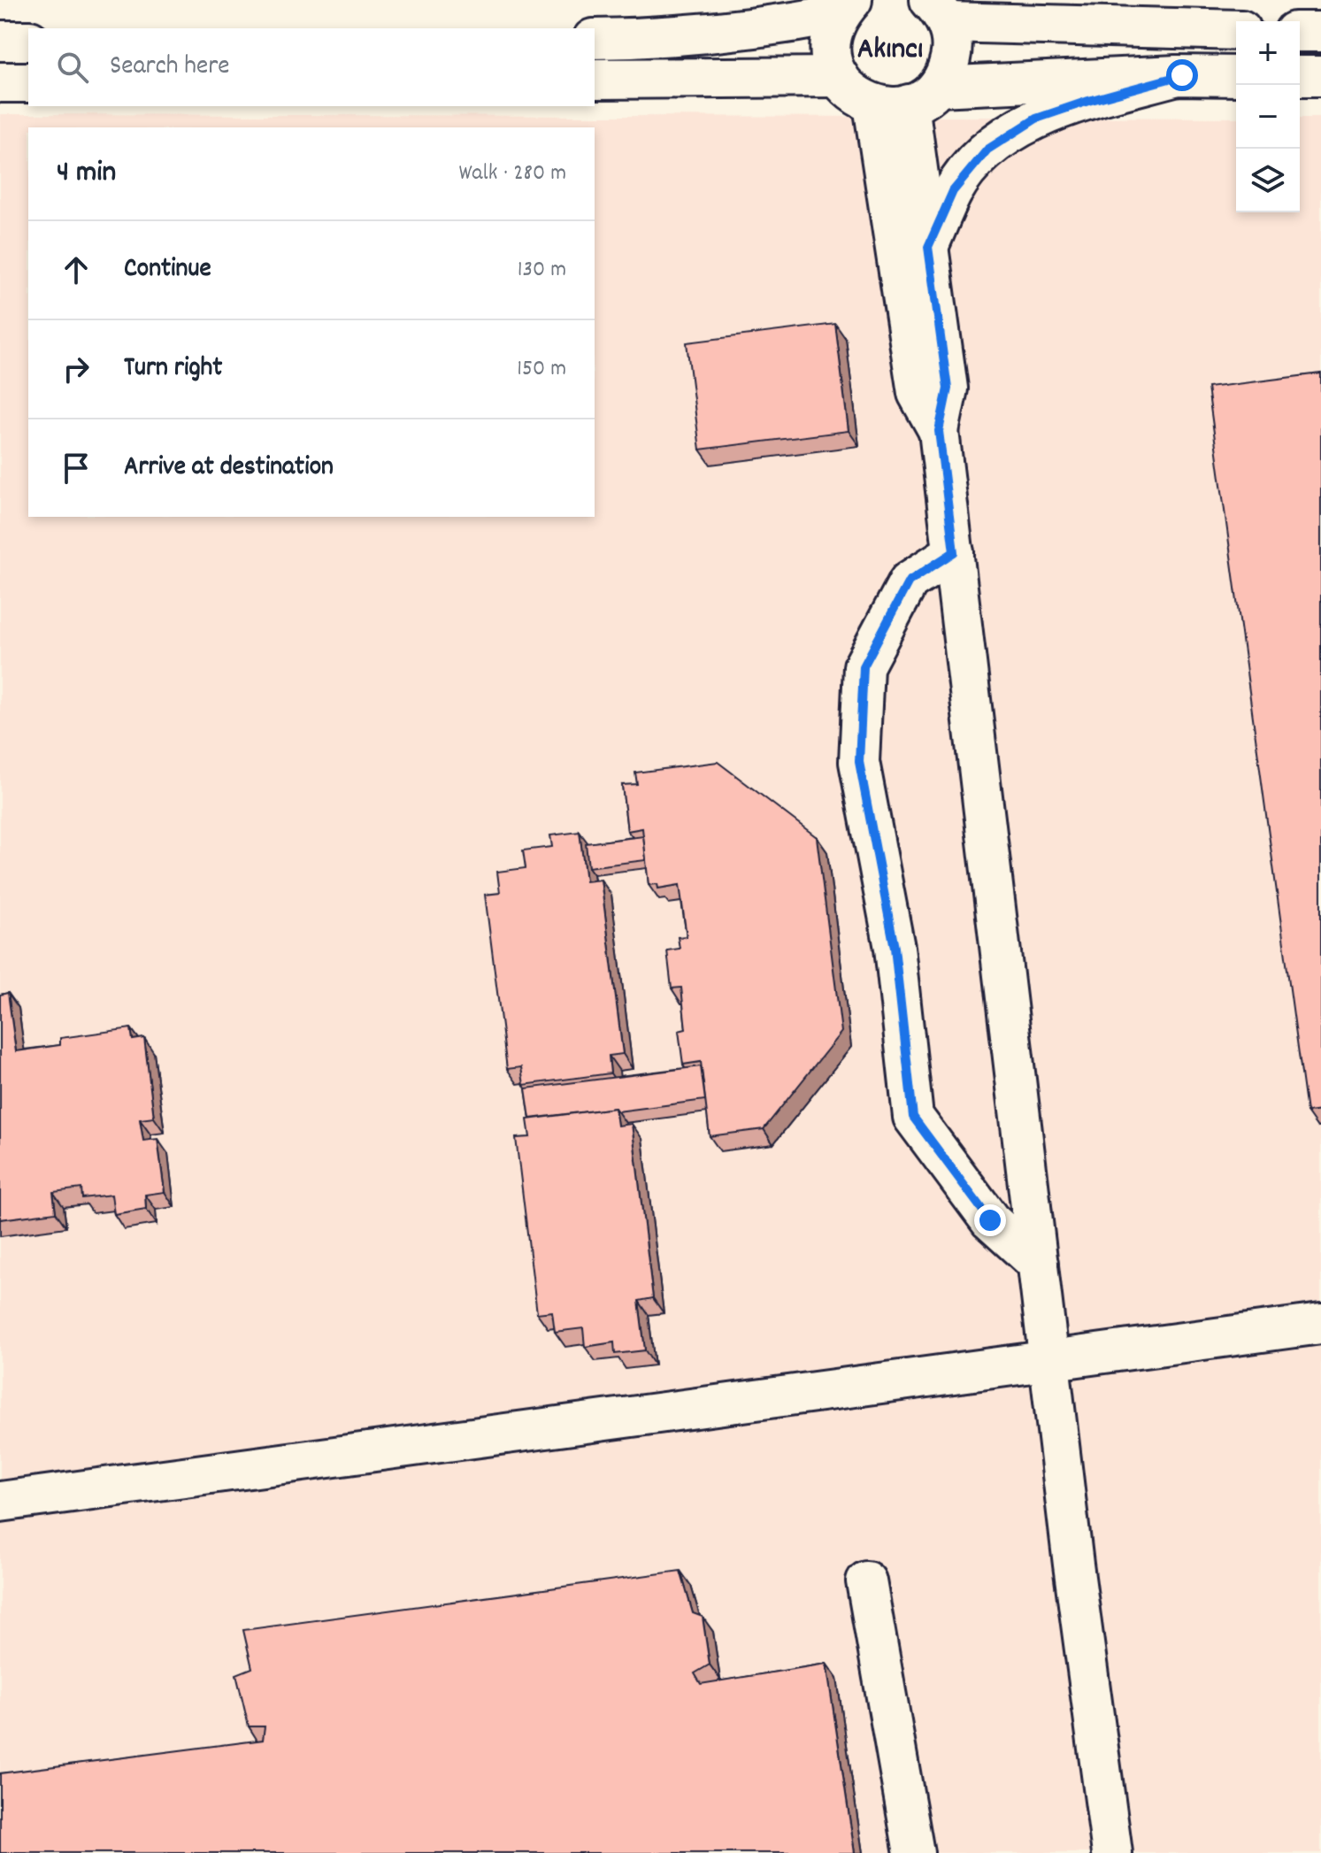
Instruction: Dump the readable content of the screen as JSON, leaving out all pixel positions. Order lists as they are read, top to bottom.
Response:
{
  "districts": ["Akıncı"],
  "page": {
    "map_buttons": ["+", "−"],
    "search": "Search here",
    "heading": ["4 min", "Walk · 280 m"],
    "list": [
      ["Continue", "130 m"],
      ["Turn right", "150 m"],
      "Arrive at destination"
    ]
  }
}
